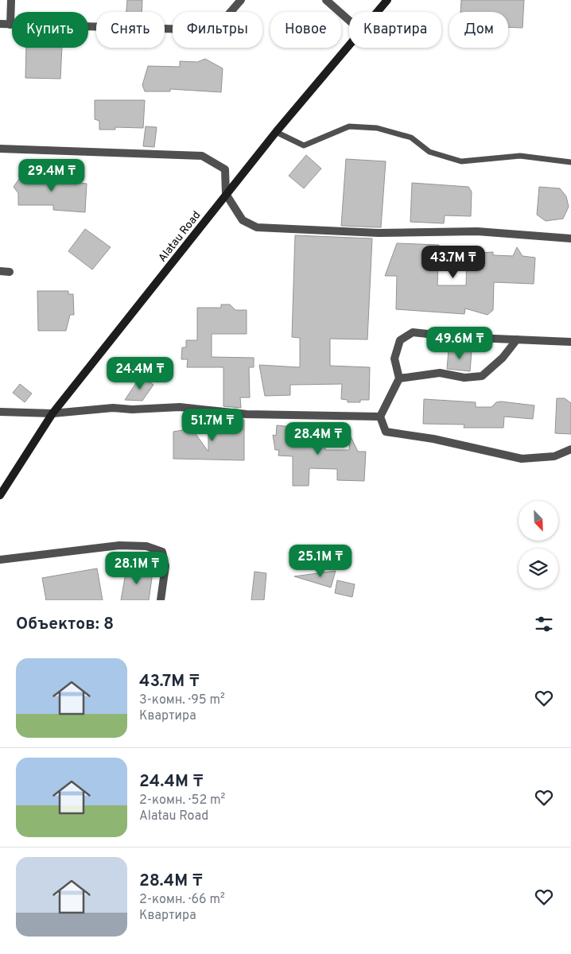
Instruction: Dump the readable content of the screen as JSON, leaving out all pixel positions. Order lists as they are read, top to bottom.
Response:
{
  "streets": {
    "main road": ["Alatau Road"]
  },
  "north": "bottom right",
  "page": {
    "chip": [
      "Купить",
      "Снять",
      "Фильтры",
      "Новое",
      "Квартира",
      "Дом"
    ],
    "price": [
      "29.4M ₸",
      "43.7M ₸",
      "49.6M ₸",
      "24.4M ₸",
      "51.7M ₸",
      "28.4M ₸",
      "25.1M ₸",
      "28.1M ₸"
    ],
    "heading": "Объектов: 8",
    "list": [
      {
        "name": "43.7M ₸",
        "note": "3-комн. · 95 m² · Квартира"
      },
      {
        "name": "24.4M ₸",
        "note": "2-комн. · 52 m² · Alatau Road"
      },
      {
        "name": "28.4M ₸",
        "note": "2-комн. · 66 m² · Квартира"
      }
    ]
  }
}
